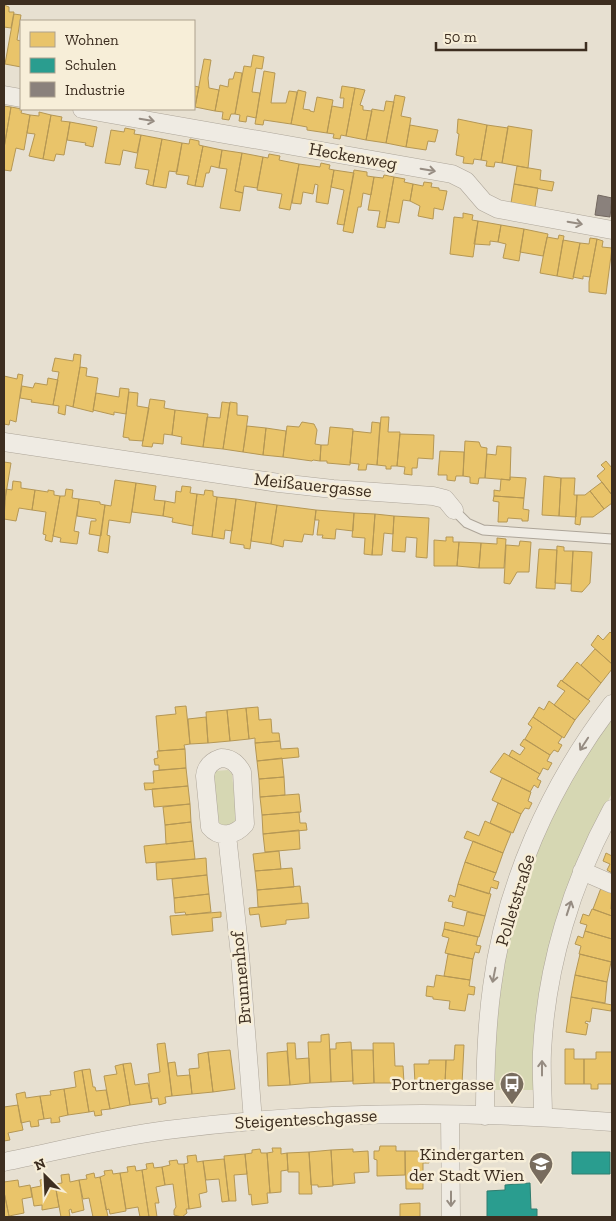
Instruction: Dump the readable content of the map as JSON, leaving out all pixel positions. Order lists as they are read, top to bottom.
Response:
{
  "streets": {
    "street": [
      "Heckenweg",
      "Meißauergasse",
      "Polletstraße",
      "Brunnenhof",
      "Steigenteschgasse"
    ]
  },
  "crossings": [
    ["Polletstraße", "Steigenteschgasse"],
    ["Brunnenhof", "Steigenteschgasse"]
  ],
  "one_way": ["Heckenweg"],
  "places": {
    "bus stop": ["Portnergasse"],
    "school or university": ["Kindergarten der Stadt Wien"]
  },
  "legend": ["Wohnen", "Schulen", "Industrie"],
  "scale_bar": "50 m",
  "north": "top left"
}
